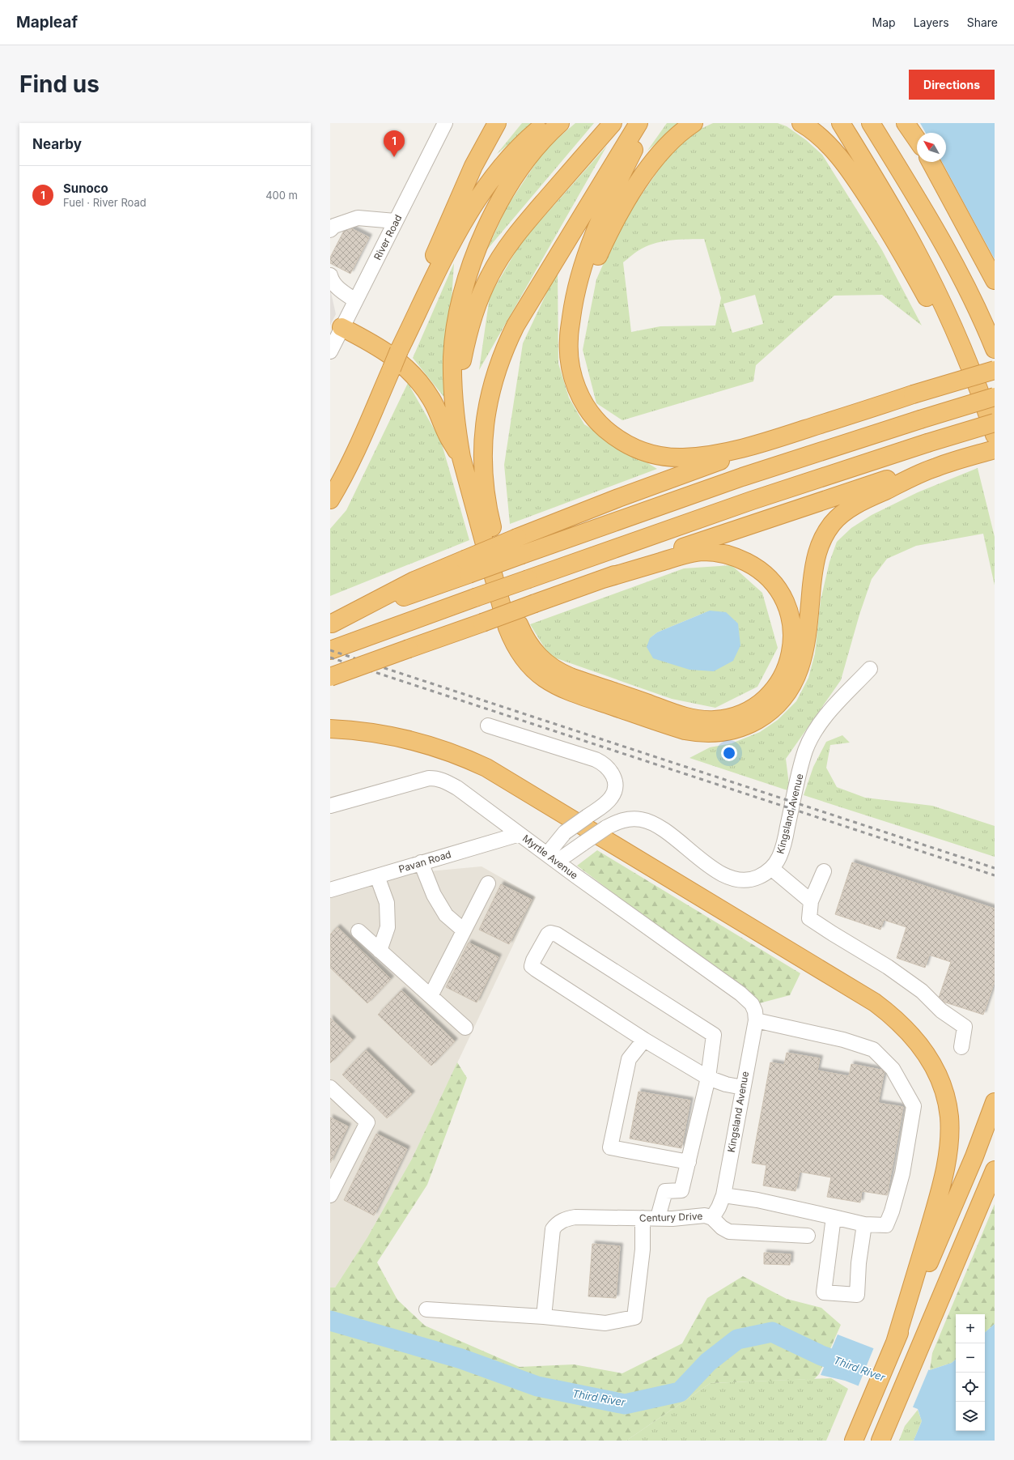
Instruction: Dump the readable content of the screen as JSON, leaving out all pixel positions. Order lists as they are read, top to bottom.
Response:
{
  "streets": {
    "street": [
      "River Road",
      "Kingsland Avenue",
      "Myrtle Avenue",
      "Pavan Road",
      "Century Drive"
    ]
  },
  "crossings": [
    ["Kingsland Avenue", "Myrtle Avenue"],
    ["Kingsland Avenue", "Century Drive"],
    ["Myrtle Avenue", "Pavan Road"]
  ],
  "water": ["Third River"],
  "north": "top left",
  "page": {
    "header": "Mapleaf",
    "nav": ["Map", "Layers", "Share"],
    "buttons": "Directions",
    "title": "Find us",
    "heading": "Nearby",
    "pins": "1",
    "list": [
      {
        "mark": "1",
        "name": "Sunoco",
        "note": "Fuel · River Road",
        "value": "400 m"
      }
    ],
    "map_buttons": ["+", "−"]
  }
}
